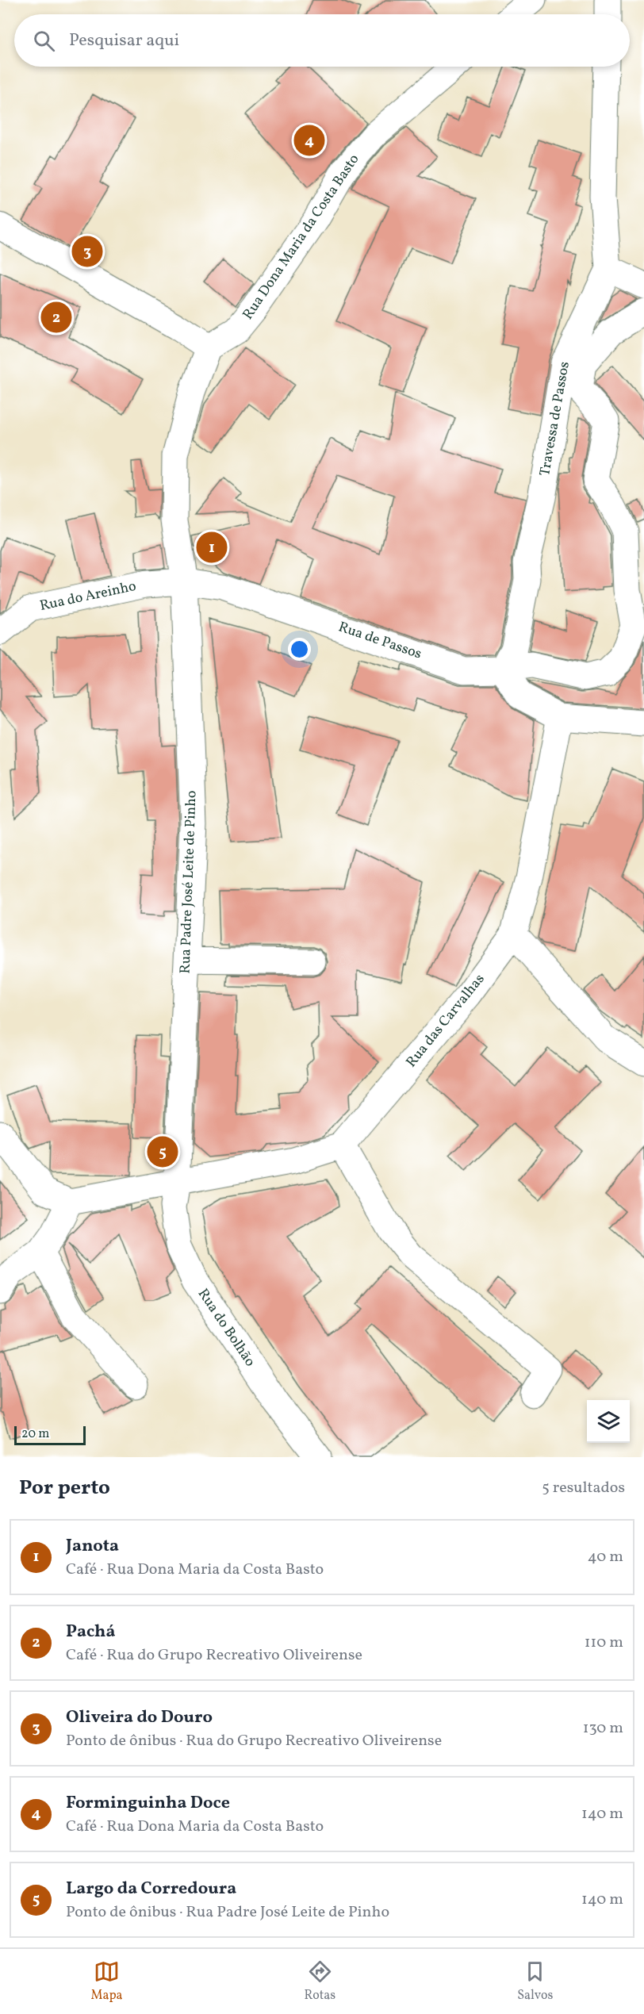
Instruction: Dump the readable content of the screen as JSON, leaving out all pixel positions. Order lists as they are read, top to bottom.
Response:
{
  "streets": {
    "street": [
      "Rua Dona Maria da Costa Basto",
      "Travessa de Passos",
      "Rua do Areinho",
      "Rua de Passos",
      "Rua Padre José Leite de Pinho",
      "Rua das Carvalhas",
      "Rua do Bolhão"
    ]
  },
  "crossings": [
    ["Travessa de Passos", "Rua de Passos"],
    ["Rua do Areinho", "Rua de Passos"],
    ["Rua do Areinho", "Rua Padre José Leite de Pinho"],
    ["Rua de Passos", "Rua Padre José Leite de Pinho"],
    ["Rua Padre José Leite de Pinho", "Rua do Bolhão"]
  ],
  "scale_bar": "20 m",
  "page": {
    "search": "Pesquisar aqui",
    "pins": [
      "4",
      "3",
      "2",
      "1",
      "5"
    ],
    "scale": "20 m",
    "heading": ["Por perto", "5 resultados"],
    "list": [
      {
        "mark": "1",
        "name": "Janota",
        "note": "Café · Rua Dona Maria da Costa Basto",
        "value": "40 m"
      },
      {
        "mark": "2",
        "name": "Pachá",
        "note": "Café · Rua do Grupo Recreativo Oliveirense",
        "value": "110 m"
      },
      {
        "mark": "3",
        "name": "Oliveira do Douro",
        "note": "Ponto de ônibus · Rua do Grupo Recreativo Oliveirense",
        "value": "130 m"
      },
      {
        "mark": "4",
        "name": "Forminguinha Doce",
        "note": "Café · Rua Dona Maria da Costa Basto",
        "value": "140 m"
      },
      {
        "mark": "5",
        "name": "Largo da Corredoura",
        "note": "Ponto de ônibus · Rua Padre José Leite de Pinho",
        "value": "140 m"
      }
    ],
    "nav": ["Mapa", "Rotas", "Salvos"]
  }
}
